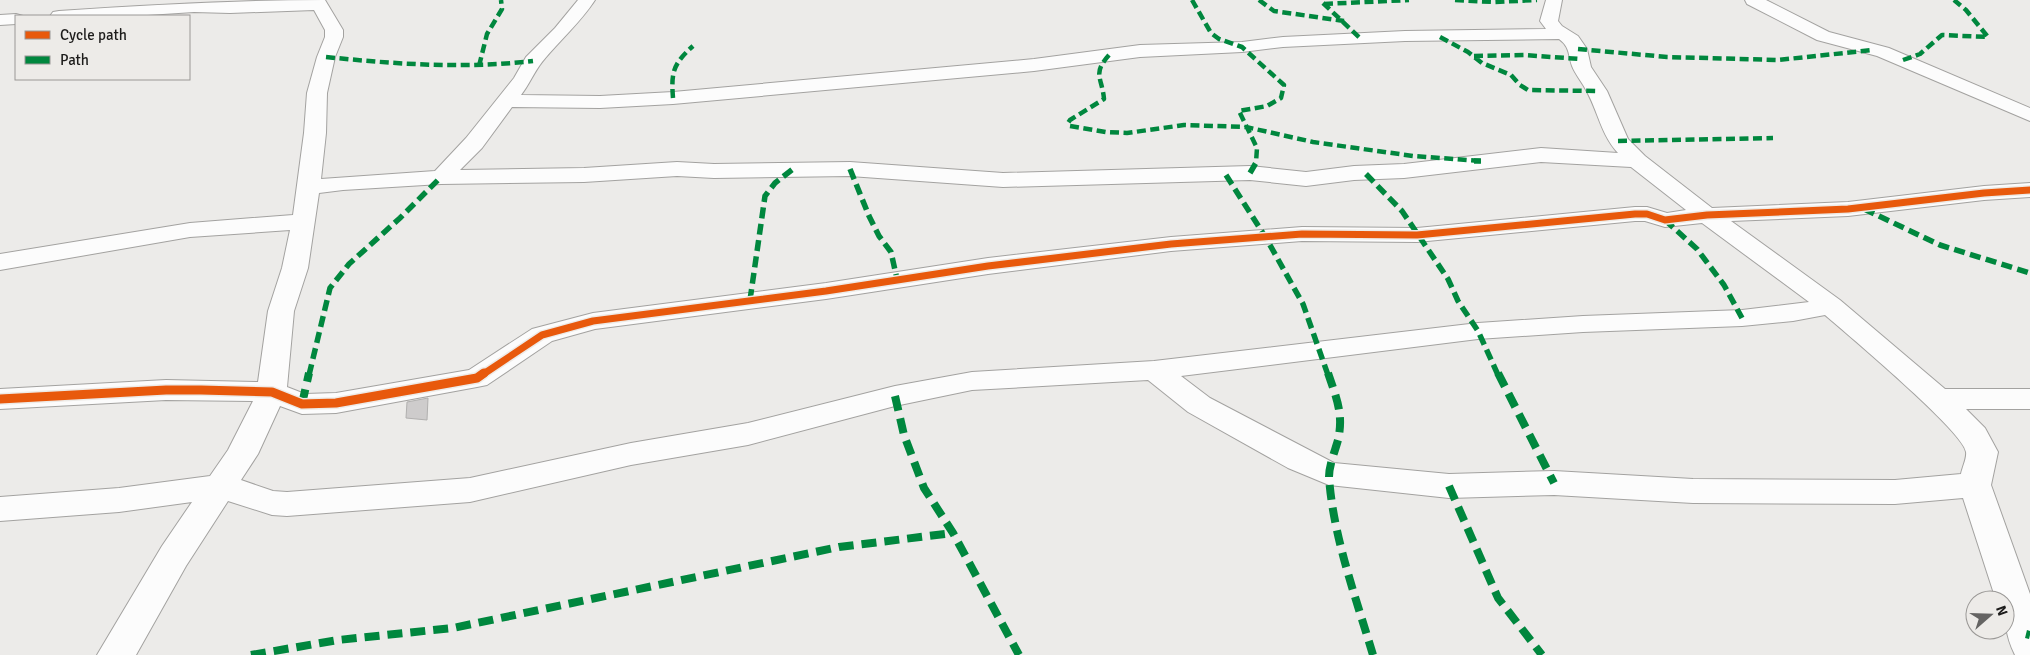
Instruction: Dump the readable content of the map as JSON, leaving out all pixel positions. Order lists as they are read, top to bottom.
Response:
{
  "legend": ["Cycle path", "Path"],
  "north": "right"
}
